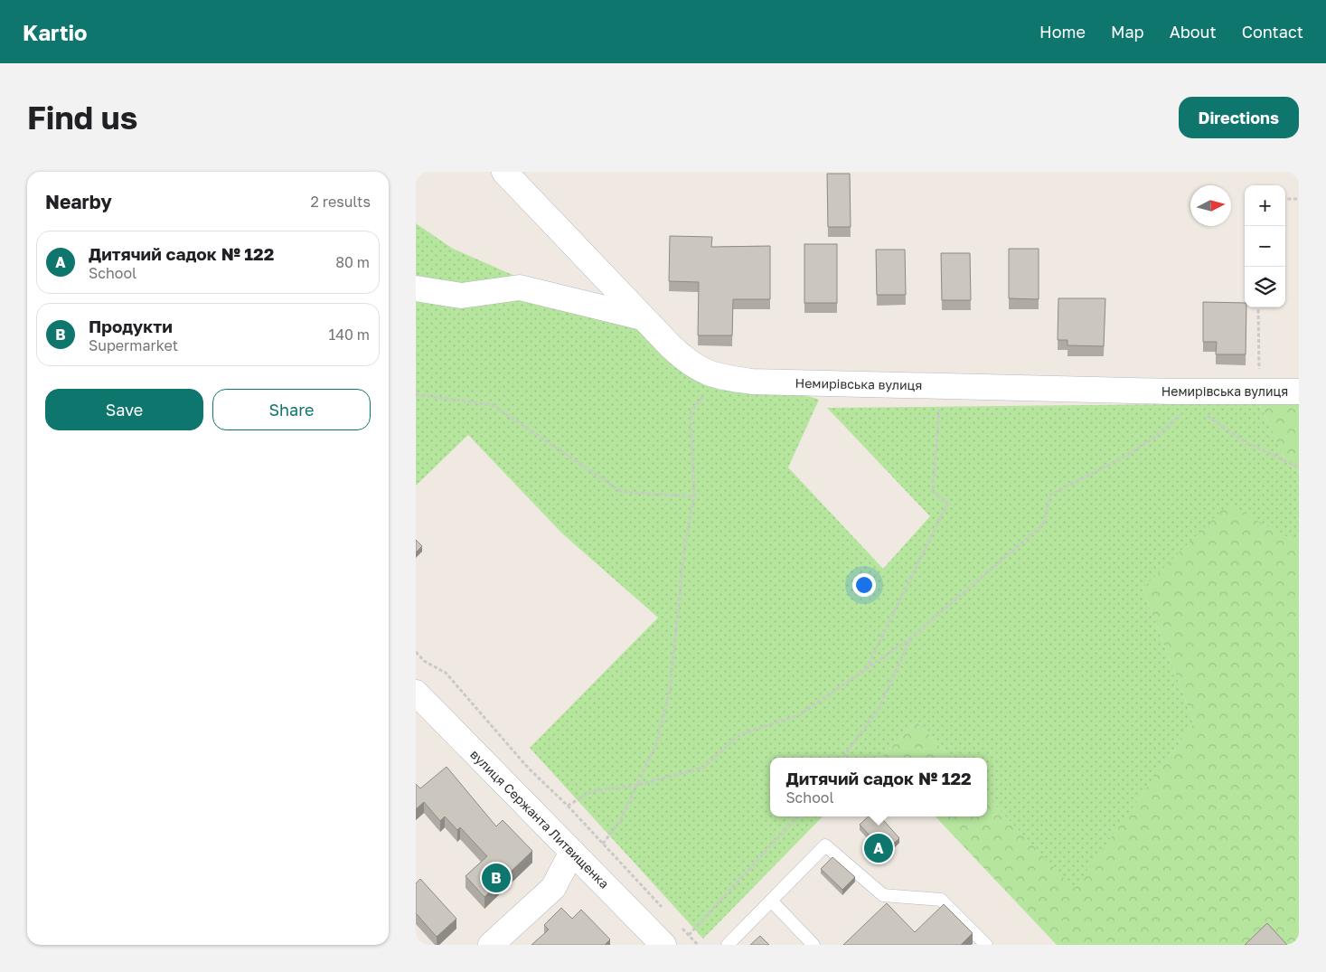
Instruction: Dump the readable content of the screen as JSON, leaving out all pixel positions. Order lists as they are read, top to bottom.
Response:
{
  "streets": {
    "street": ["Немирівська вулиця", "вулиця Сержанта Литвищенка"]
  },
  "north": "right",
  "page": {
    "header": "Kartio",
    "nav": [
      "Home",
      "Map",
      "About",
      "Contact"
    ],
    "buttons": [
      "Directions",
      ["Save", "Share"]
    ],
    "title": "Find us",
    "heading": ["Nearby", "2 results"],
    "map_buttons": ["+", "−"],
    "list": [
      {
        "mark": "A",
        "name": "Дитячий садок № 122",
        "note": "School",
        "value": "80 m"
      },
      {
        "mark": "B",
        "name": "Продукти",
        "note": "Supermarket",
        "value": "140 m"
      }
    ],
    "popup": ["Дитячий садок № 122", "School"],
    "pins": ["A", "B"]
  }
}
